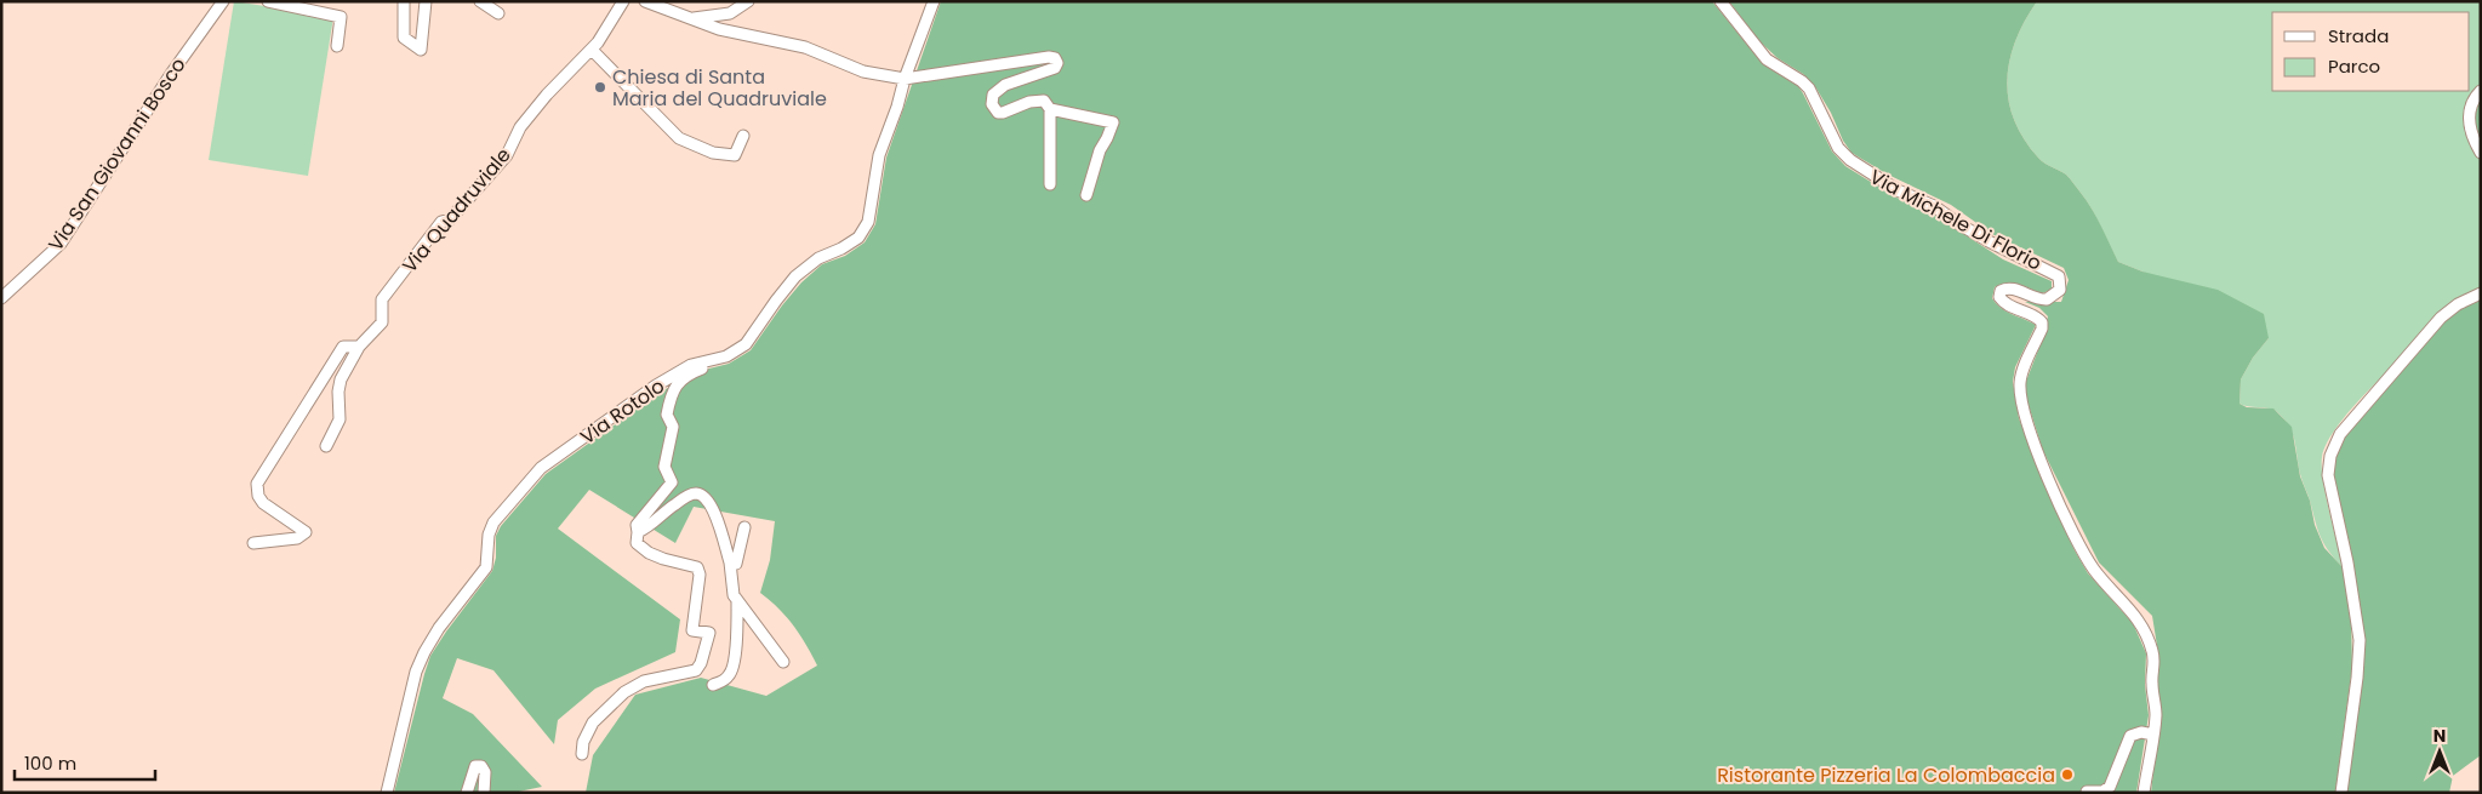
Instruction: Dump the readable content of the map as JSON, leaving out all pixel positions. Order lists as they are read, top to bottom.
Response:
{
  "streets": {
    "street": [
      "Via San Giovanni Bosco",
      "Via Quadruviale",
      "Via Michele Di Florio",
      "Via Rotolo"
    ]
  },
  "places": ["Chiesa di Santa Maria del Quadruviale", "Ristorante Pizzeria La Colombaccia"],
  "legend": ["Strada", "Parco"],
  "scale_bar": "100 m",
  "north": "top"
}
